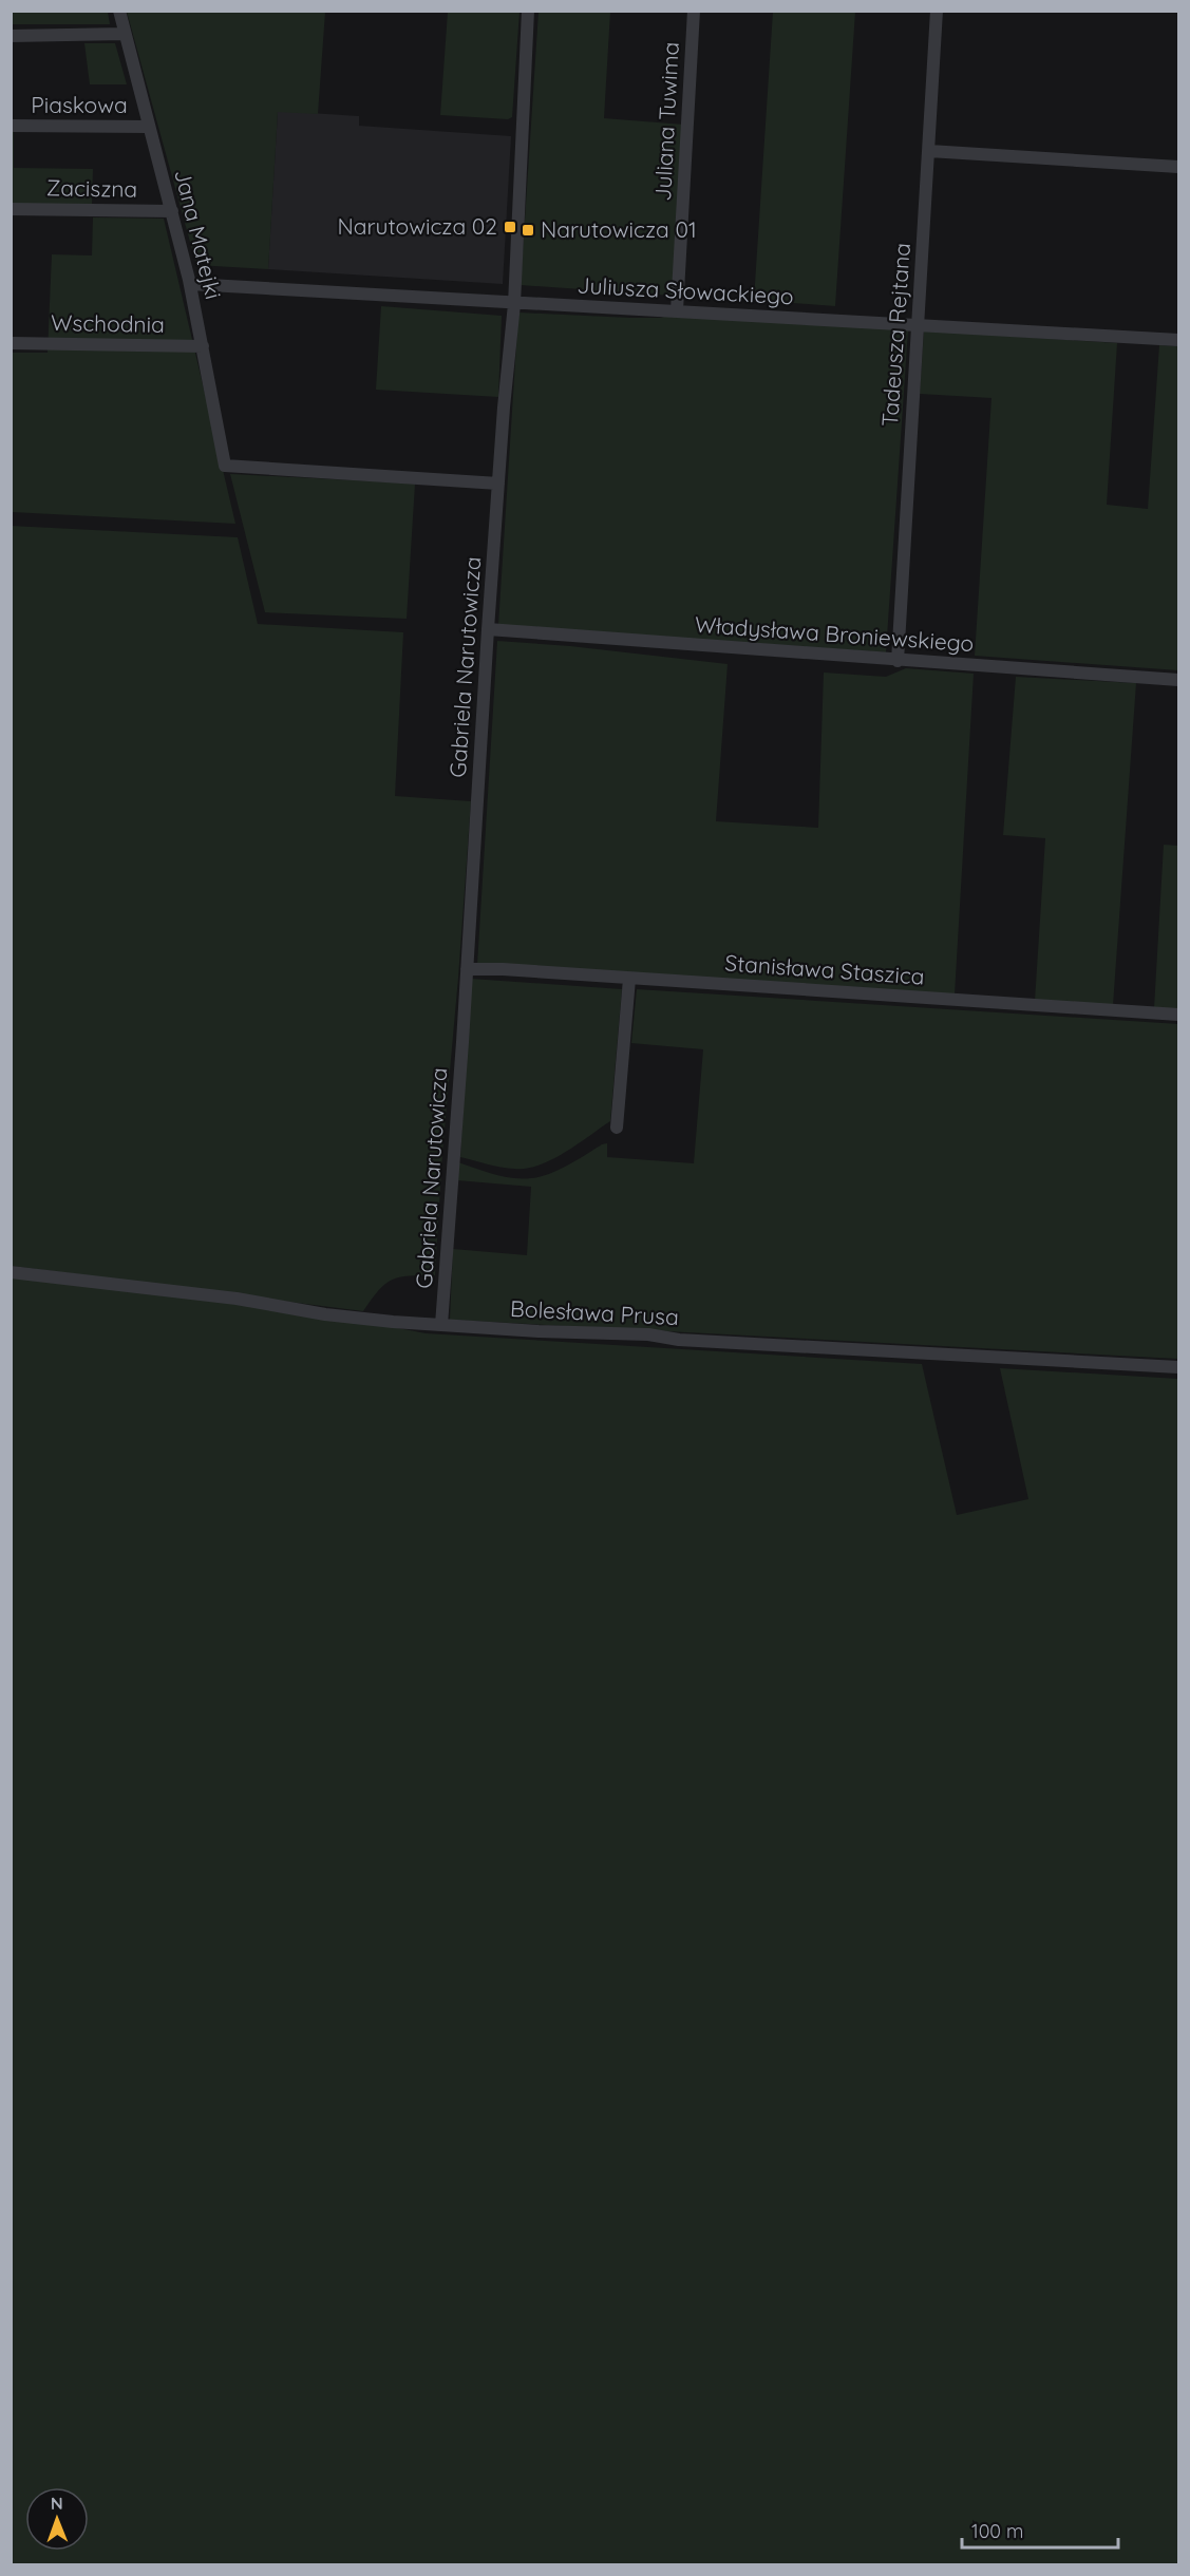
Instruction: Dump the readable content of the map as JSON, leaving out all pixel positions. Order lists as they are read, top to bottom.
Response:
{
  "streets": {
    "street": [
      "Piaskowa",
      "Juliana Tuwima",
      "Zaciszna",
      "Jana Matejki",
      "Juliusza Słowackiego",
      "Wschodnia",
      "Tadeusza Rejtana",
      "Władysława Broniewskiego",
      "Gabriela Narutowicza",
      "Stanisława Staszica",
      "Bolesława Prusa"
    ]
  },
  "crossings": [
    ["Piaskowa", "Jana Matejki"],
    ["Juliana Tuwima", "Juliusza Słowackiego"],
    ["Zaciszna", "Jana Matejki"],
    ["Jana Matejki", "Juliusza Słowackiego"],
    ["Jana Matejki", "Wschodnia"],
    ["Jana Matejki", "Gabriela Narutowicza"],
    ["Juliusza Słowackiego", "Tadeusza Rejtana"],
    ["Juliusza Słowackiego", "Gabriela Narutowicza"],
    ["Tadeusza Rejtana", "Władysława Broniewskiego"],
    ["Władysława Broniewskiego", "Gabriela Narutowicza"],
    ["Gabriela Narutowicza", "Stanisława Staszica"],
    ["Gabriela Narutowicza", "Bolesława Prusa"]
  ],
  "places": {
    "transit": ["Narutowicza 02", "Narutowicza 01"]
  },
  "scale_bar": "100 m",
  "north": "top"
}
